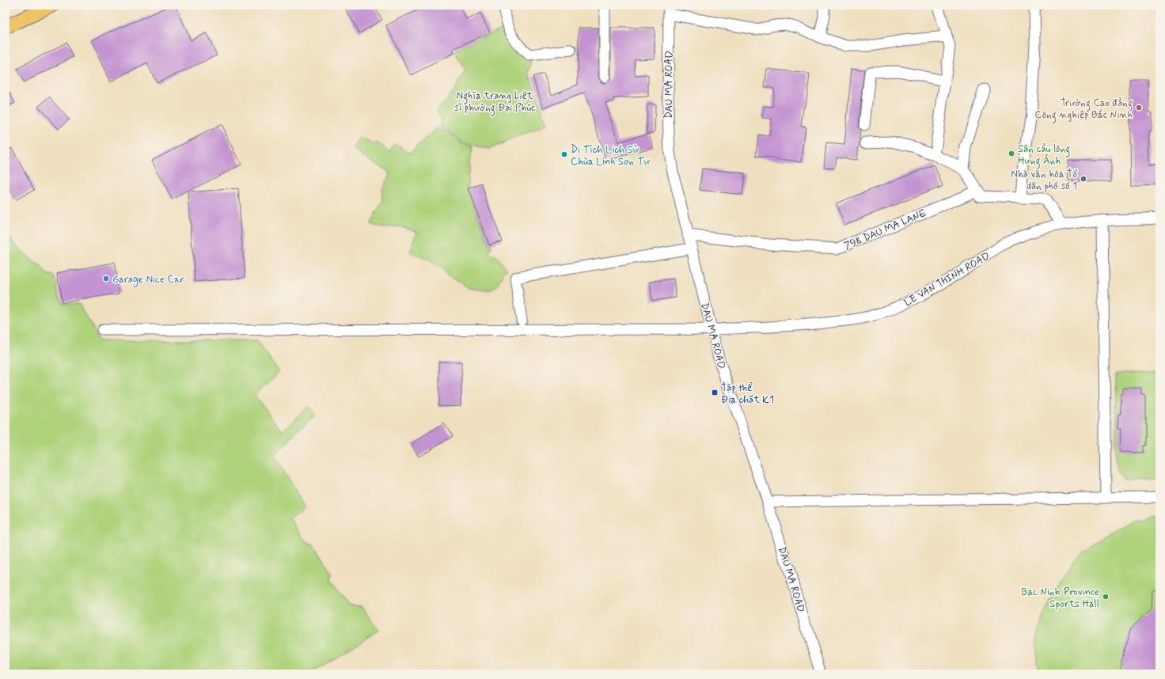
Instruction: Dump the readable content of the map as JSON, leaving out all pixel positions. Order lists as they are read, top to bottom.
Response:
{
  "streets": {
    "street": ["DAU MA ROAD", "798 DAU MA LANE", "LE VAN THINH ROAD"]
  },
  "crossings": [
    ["DAU MA ROAD", "798 DAU MA LANE"],
    ["DAU MA ROAD", "LE VAN THINH ROAD"]
  ],
  "parks": ["Nghĩa trang Liệt sĩ phường Đại Phúc"],
  "places": {
    "other": [
      "Trường Cao đẳng Công nghiệp Bắc Ninh",
      "Sân cầu lông Hưng Ánh",
      "Di Tích Lịch Sử Chùa Linh Sơn Tự",
      "Nhà văn hóa Tổ dân phố số 1",
      "Garage Nice Car",
      "Bac Ninh Province Sports Hall"
    ],
    "transit": ["Tập thể Địa chất K1"]
  }
}
